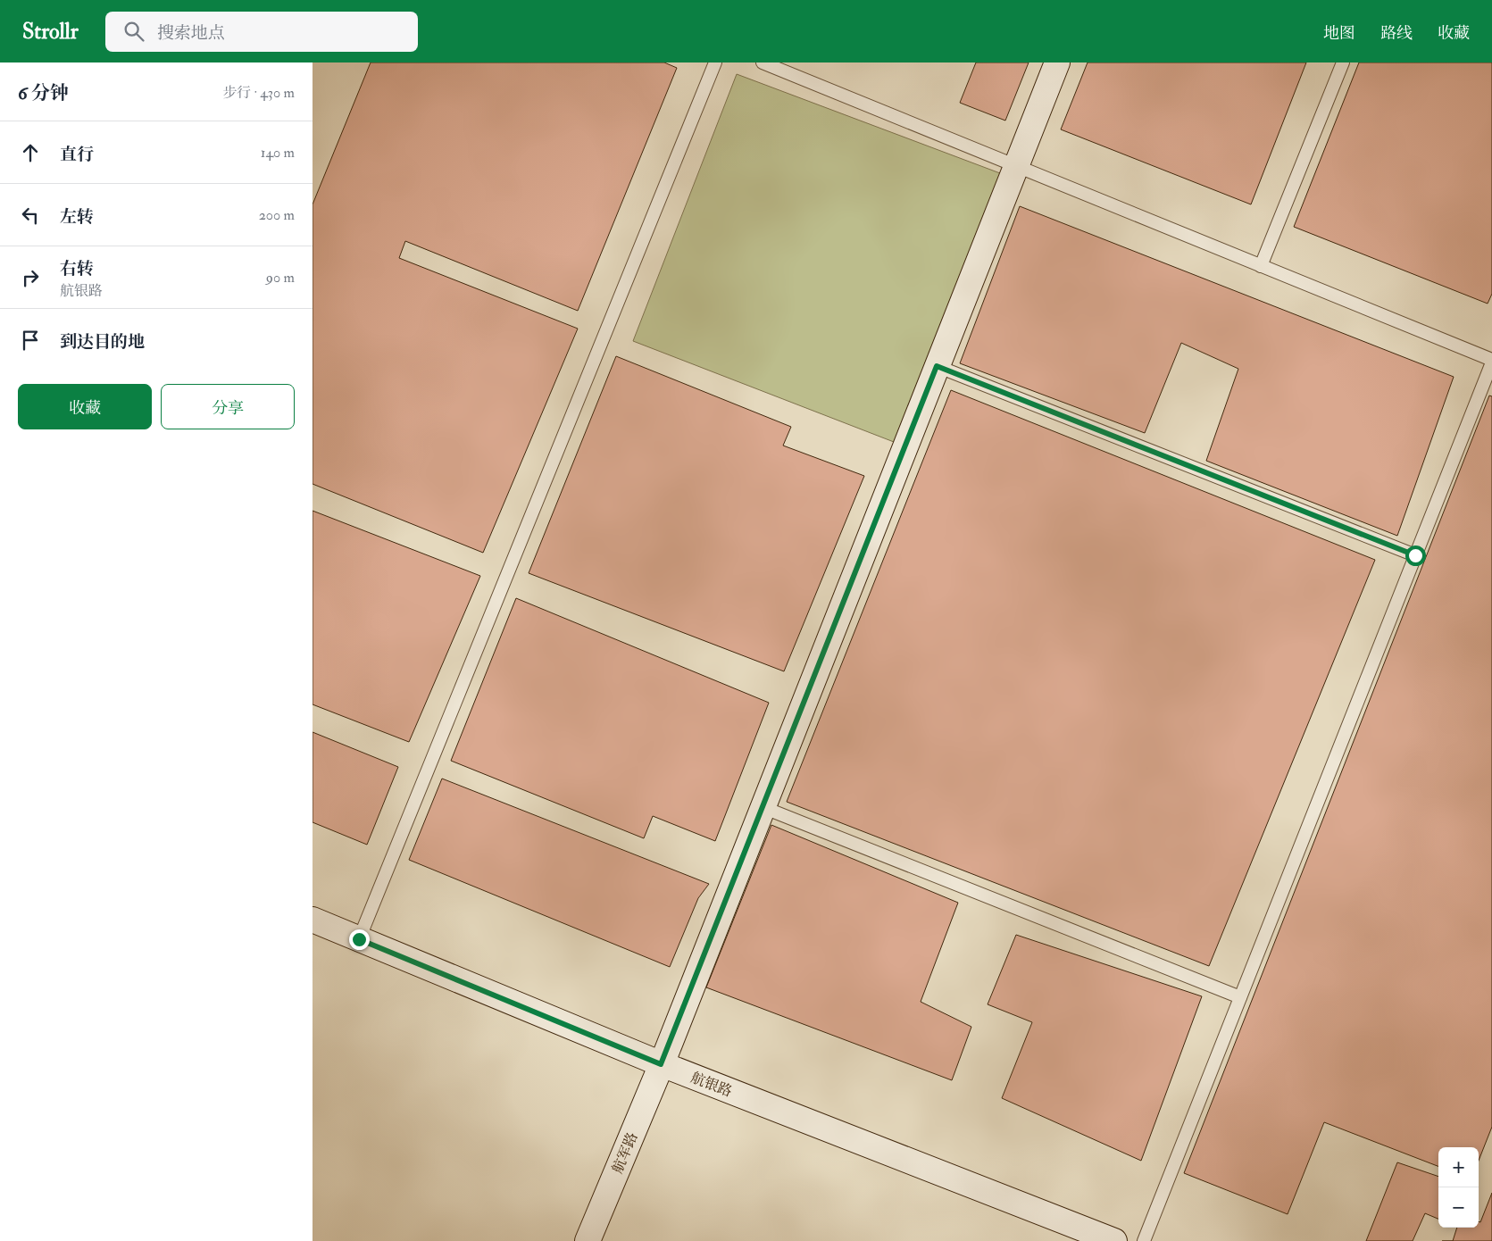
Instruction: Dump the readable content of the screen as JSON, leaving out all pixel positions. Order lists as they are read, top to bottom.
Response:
{
  "streets": {
    "street": ["航银路", "航军路"]
  },
  "crossings": [
    ["航银路", "航军路"]
  ],
  "page": {
    "header": "Strollr",
    "search": "搜索地点",
    "nav": ["地图", "路线", "收藏"],
    "heading": ["6 分钟", "步行 · 430 m"],
    "list": [
      ["直行", "140 m"],
      ["左转", "200 m"],
      ["右转", "航银路", "90 m"],
      "到达目的地"
    ],
    "buttons": ["收藏", "分享"],
    "map_buttons": ["+", "−"]
  }
}
